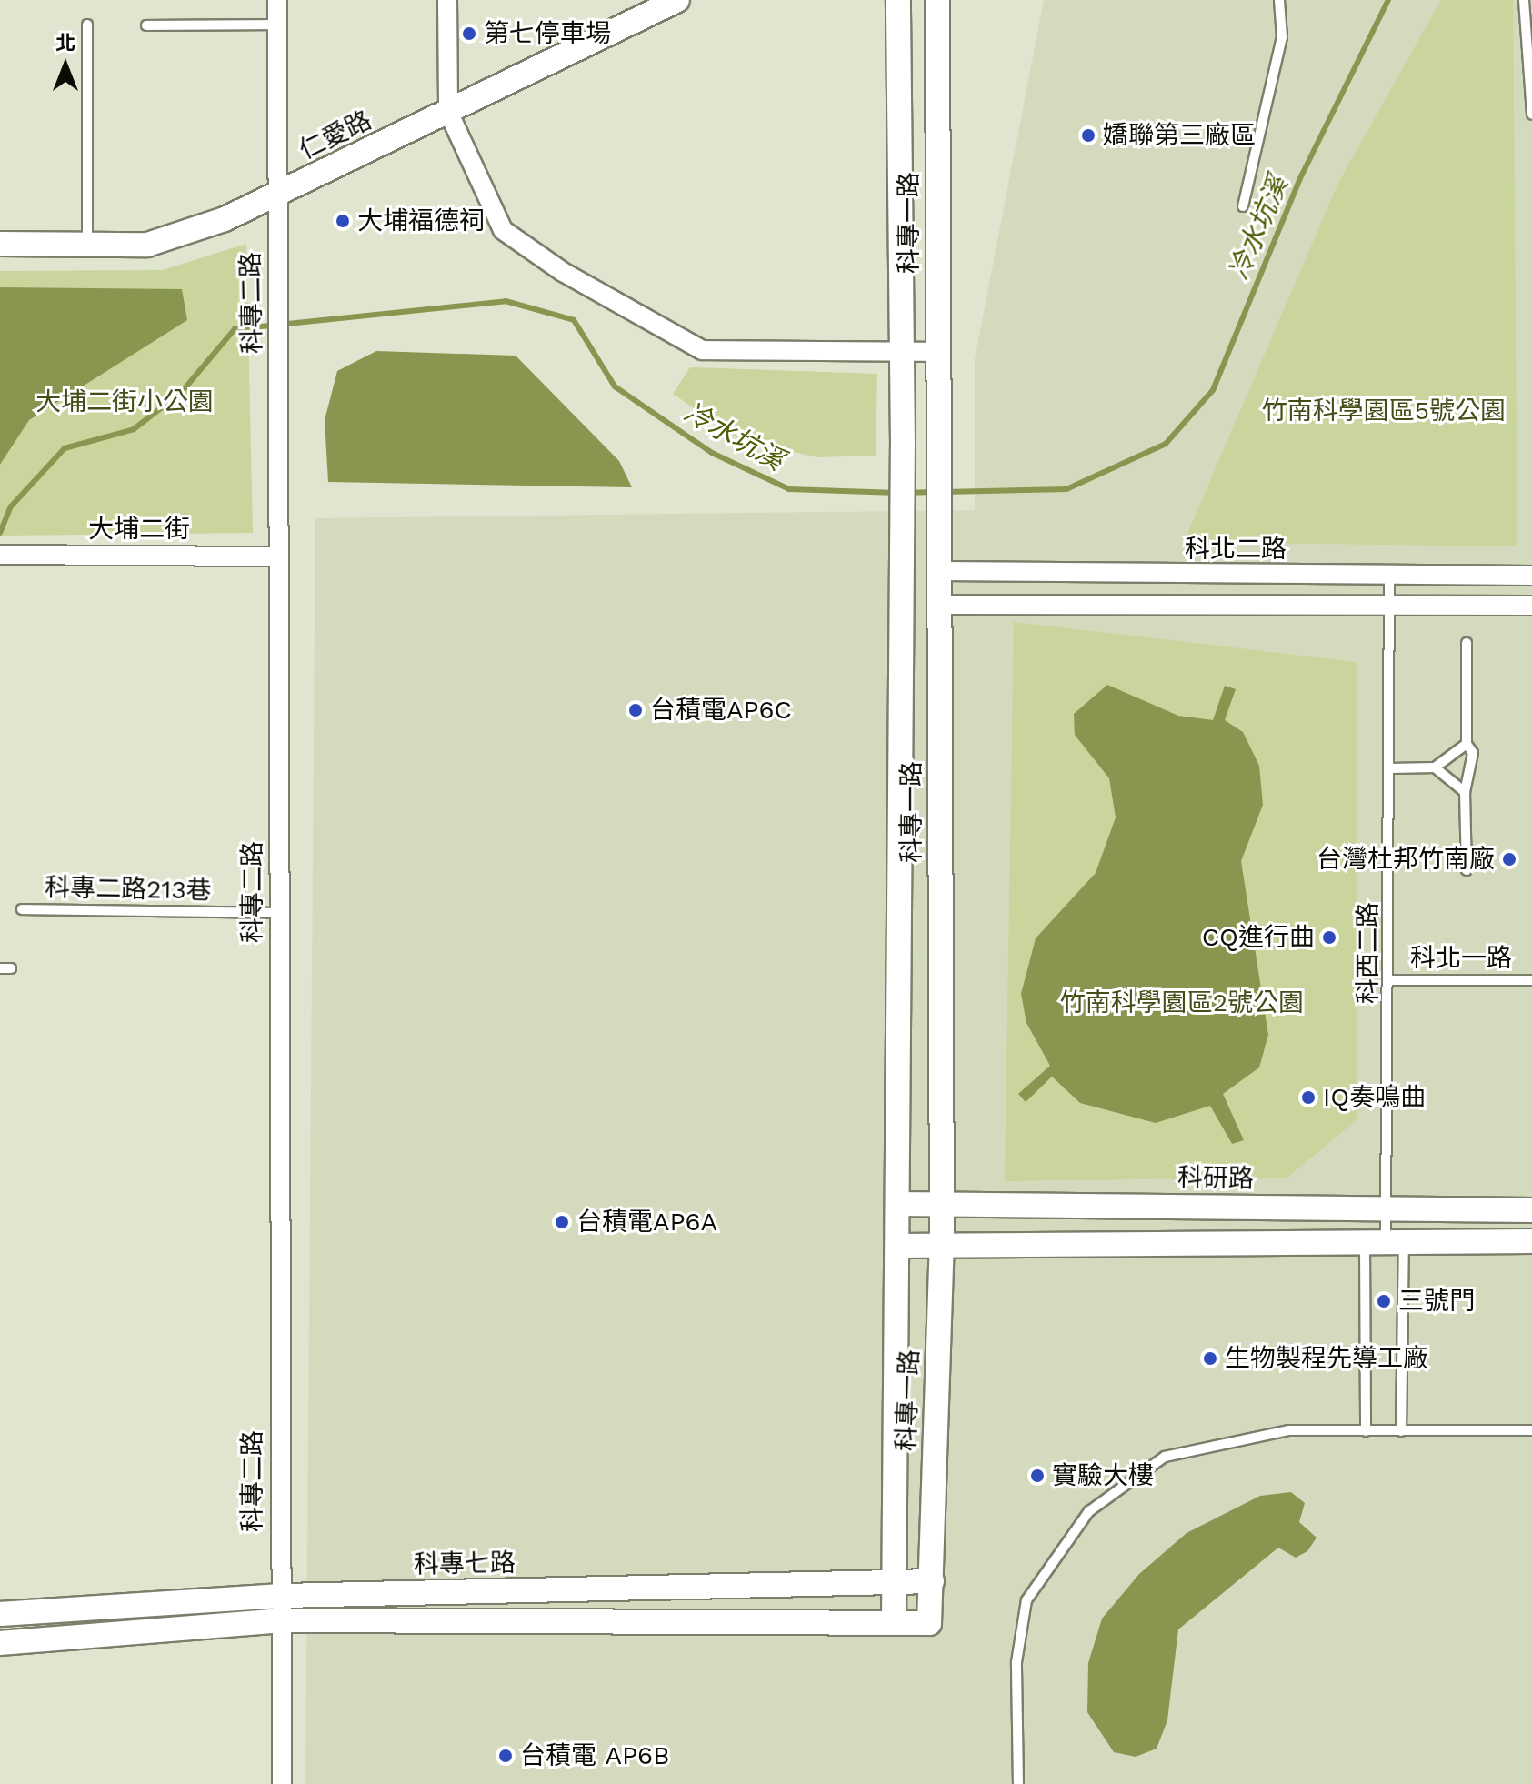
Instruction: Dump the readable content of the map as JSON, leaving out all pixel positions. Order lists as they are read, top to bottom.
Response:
{
  "streets": {
    "street": [
      "仁愛路",
      "科專一路",
      "科專二路",
      "大埔二街",
      "科北二路",
      "科研路",
      "科專七路"
    ],
    "lane": ["科專二路213巷", "科西二路", "科北一路"]
  },
  "crossings": [
    ["仁愛路", "科專二路"],
    ["科專一路", "科北二路"],
    ["科專一路", "科研路"],
    ["科專一路", "科專七路"],
    ["科專二路", "大埔二街"],
    ["科專二路", "科專二路213巷"],
    ["科專二路", "科專七路"],
    ["科北二路", "科西二路"],
    ["科西二路", "科北一路"],
    ["科西二路", "科研路"]
  ],
  "water": ["冷水坑溪"],
  "parks": ["大埔二街小公園", "竹南科學園區5號公園", "竹南科學園區2號公園"],
  "places": [
    "第七停車場",
    "嬌聯第三廠區",
    "大埔福德祠",
    "台積電AP6C",
    "台灣杜邦竹南廠",
    "CQ進行曲",
    "IQ奏鳴曲",
    "台積電AP6A",
    "三號門",
    "生物製程先導工廠",
    "實驗大樓",
    "台積電 AP6B"
  ],
  "north": "top"
}
